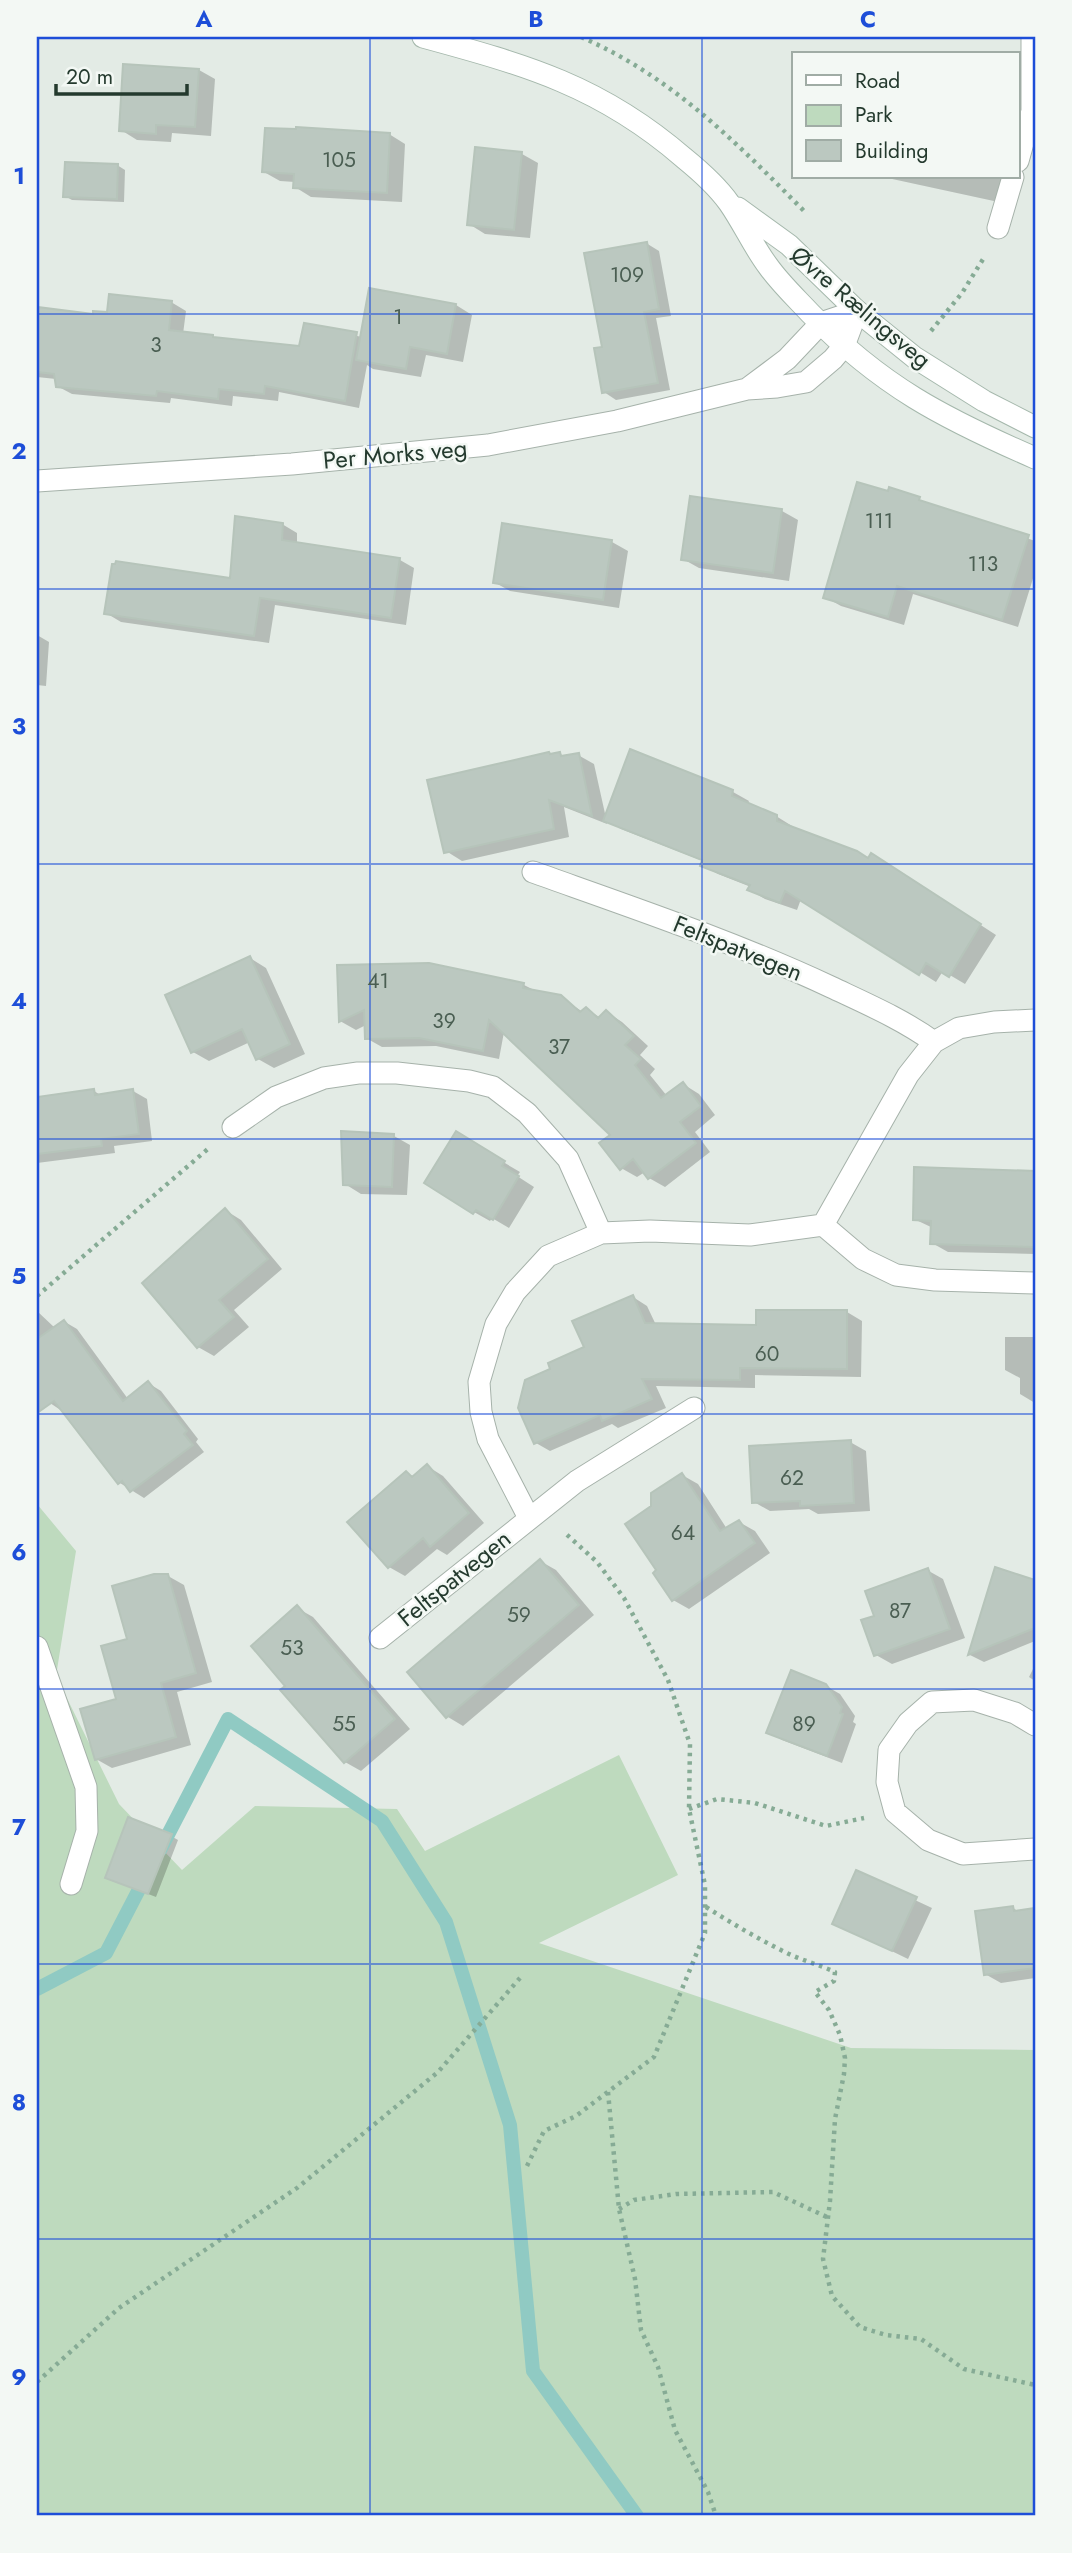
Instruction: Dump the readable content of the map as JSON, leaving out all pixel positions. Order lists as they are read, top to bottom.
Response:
{
  "streets": {
    "street": ["Øvre Rælingsveg", "Per Morks veg", "Feltspatvegen"]
  },
  "crossings": [
    ["Øvre Rælingsveg", "Per Morks veg"]
  ],
  "house_numbers": [
    "105",
    "109",
    "1",
    "3",
    "111",
    "113",
    "41",
    "39",
    "37",
    "60",
    "62",
    "64",
    "87",
    "59",
    "53",
    "55",
    "89"
  ],
  "legend": ["Road", "Park", "Building"],
  "scale_bar": "20 m",
  "grid": {
    "columns": ["A", "B", "C"],
    "rows": [
      "1",
      "2",
      "3",
      "4",
      "5",
      "6",
      "7",
      "8",
      "9"
    ]
  }
}
